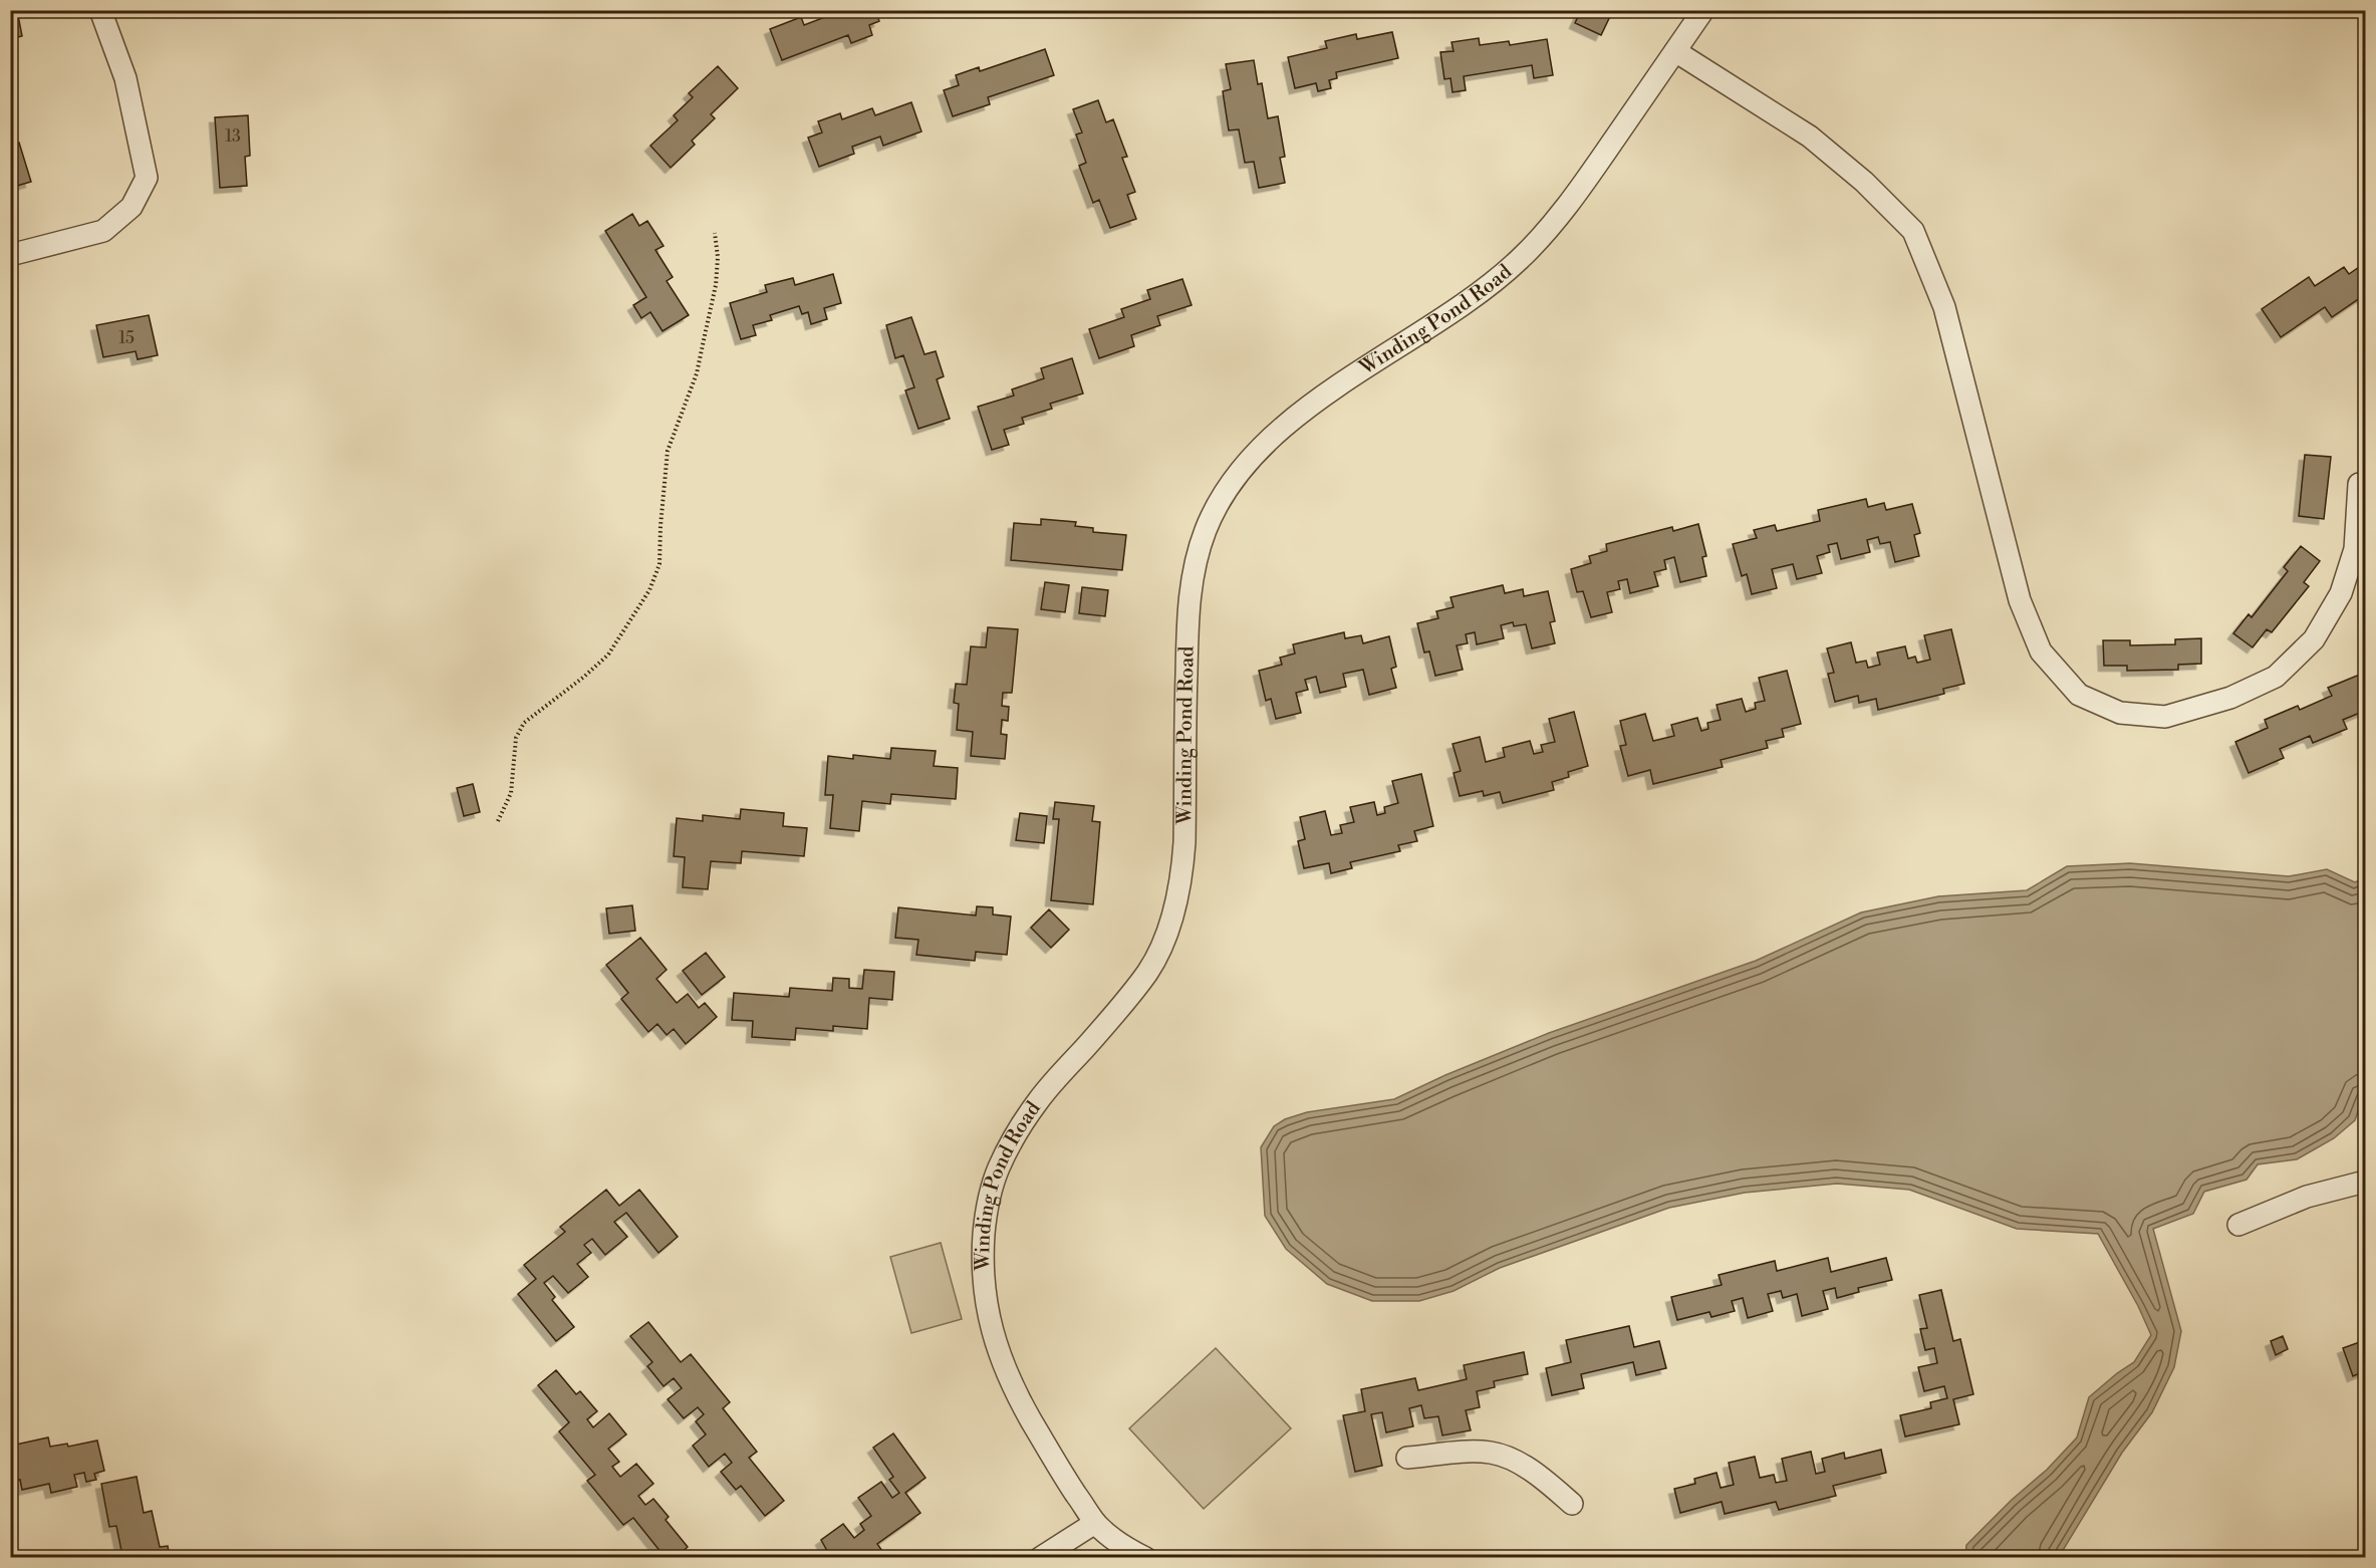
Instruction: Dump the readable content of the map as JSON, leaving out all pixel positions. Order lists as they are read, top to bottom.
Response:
{
  "streets": {
    "street": ["Winding Pond Road"]
  },
  "house_numbers": ["13", "15"]
}
